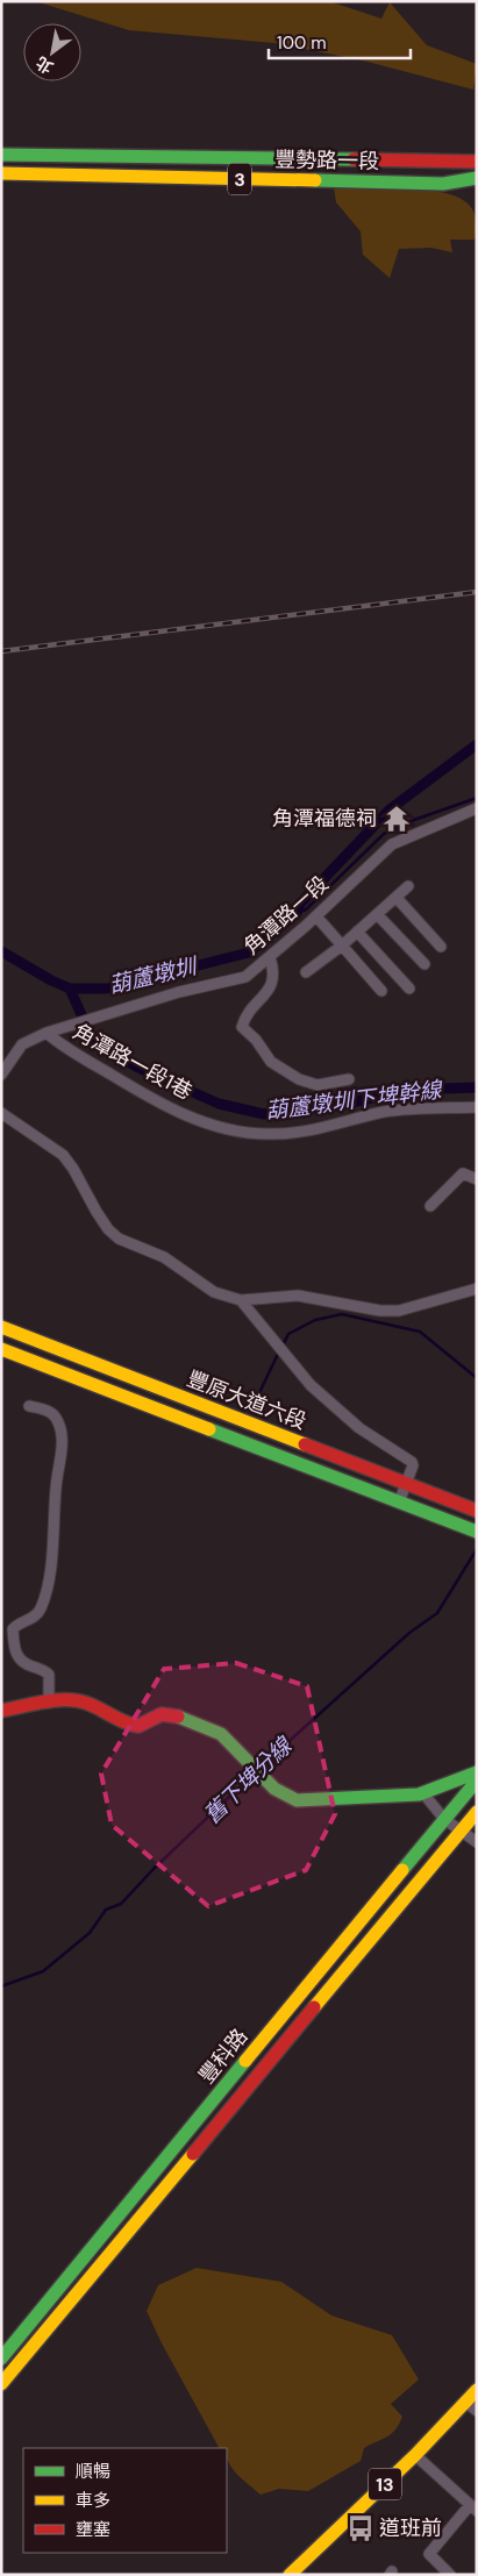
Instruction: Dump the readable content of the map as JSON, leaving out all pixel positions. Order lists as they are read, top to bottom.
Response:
{
  "streets": {
    "street": [
      "豐勢路一段",
      "3",
      "角潭路一段",
      "角潭路一段1巷",
      "豐原大道六段",
      "豐科路",
      "13"
    ]
  },
  "crossings": [
    ["角潭路一段", "角潭路一段1巷"]
  ],
  "water": ["葫蘆墩圳", "葫蘆墩圳下埤幹線", "舊下埤分線"],
  "places": {
    "temple": ["角潭福德祠"],
    "bus stop": ["道班前"]
  },
  "legend": ["順暢", "車多", "壅塞"],
  "scale_bar": "100 m",
  "north": "bottom left"
}
